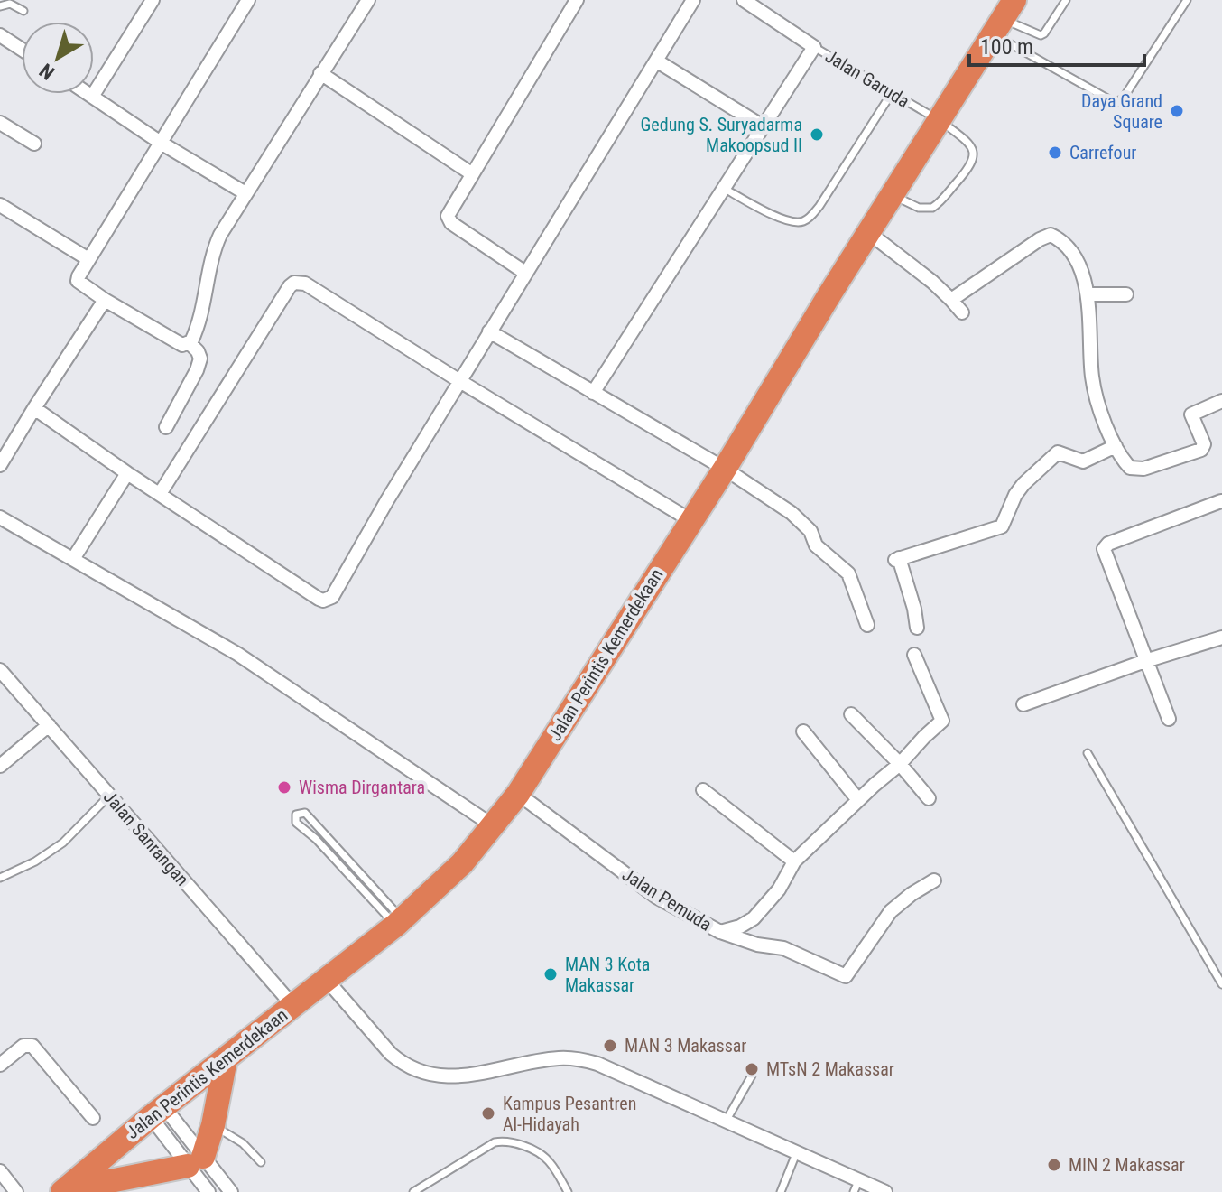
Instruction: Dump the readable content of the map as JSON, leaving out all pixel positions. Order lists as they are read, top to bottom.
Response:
{
  "streets": {
    "highway": ["Jalan Perintis Kemerdekaan"],
    "street": ["Jalan Garuda", "Jalan Sanrangan", "Jalan Pemuda"]
  },
  "crossings": [
    ["Jalan Garuda", "Jalan Perintis Kemerdekaan"],
    ["Jalan Perintis Kemerdekaan", "Jalan Sanrangan"],
    ["Jalan Perintis Kemerdekaan", "Jalan Pemuda"]
  ],
  "places": [
    "Daya Grand Square",
    "Gedung S. Suryadarma Makoopsud II",
    "Carrefour",
    "Wisma Dirgantara",
    "MAN 3 Kota Makassar",
    "MAN 3 Makassar",
    "MTsN 2 Makassar",
    "Kampus Pesantren Al-Hidayah",
    "MIN 2 Makassar"
  ],
  "scale_bar": "100 m",
  "north": "bottom left"
}
